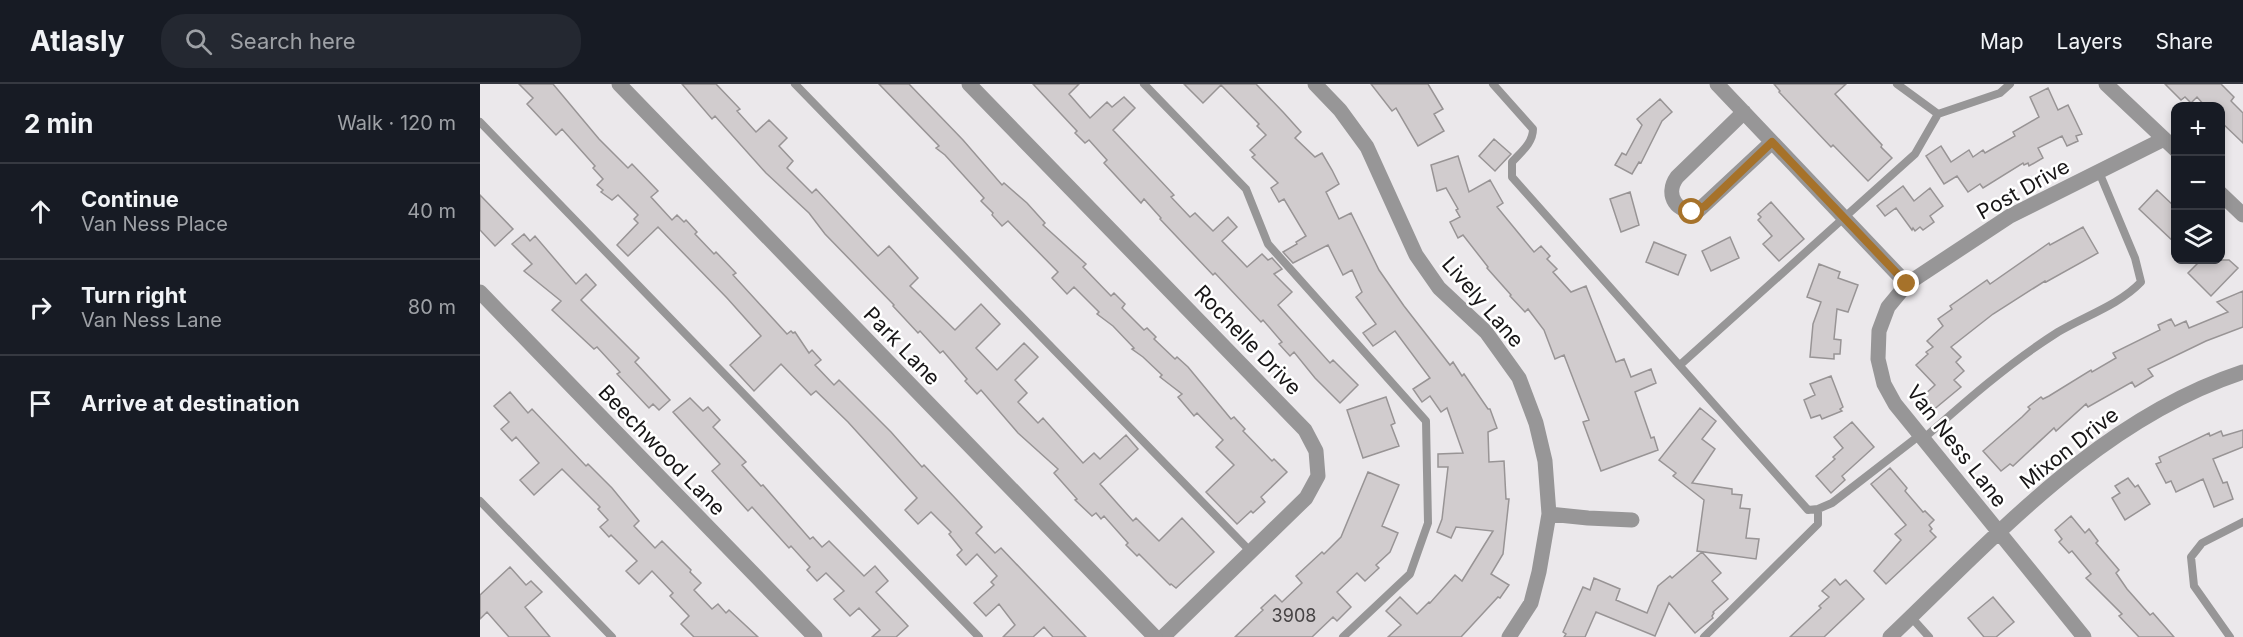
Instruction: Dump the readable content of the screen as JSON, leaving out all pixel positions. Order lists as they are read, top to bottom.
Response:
{
  "streets": {
    "street": [
      "Post Drive",
      "Lively Lane",
      "Rochelle Drive",
      "Park Lane",
      "Van Ness Lane",
      "Mixon Drive",
      "Beechwood Lane"
    ]
  },
  "crossings": [
    ["Post Drive", "Van Ness Lane"],
    ["Van Ness Lane", "Mixon Drive"]
  ],
  "house_numbers": ["3908"],
  "page": {
    "header": "Atlasly",
    "search": "Search here",
    "nav": ["Map", "Layers", "Share"],
    "heading": ["2 min", "Walk · 120 m"],
    "map_buttons": ["+", "−"],
    "list": [
      ["Continue", "Van Ness Place", "40 m"],
      ["Turn right", "Van Ness Lane", "80 m"],
      "Arrive at destination"
    ]
  }
}
